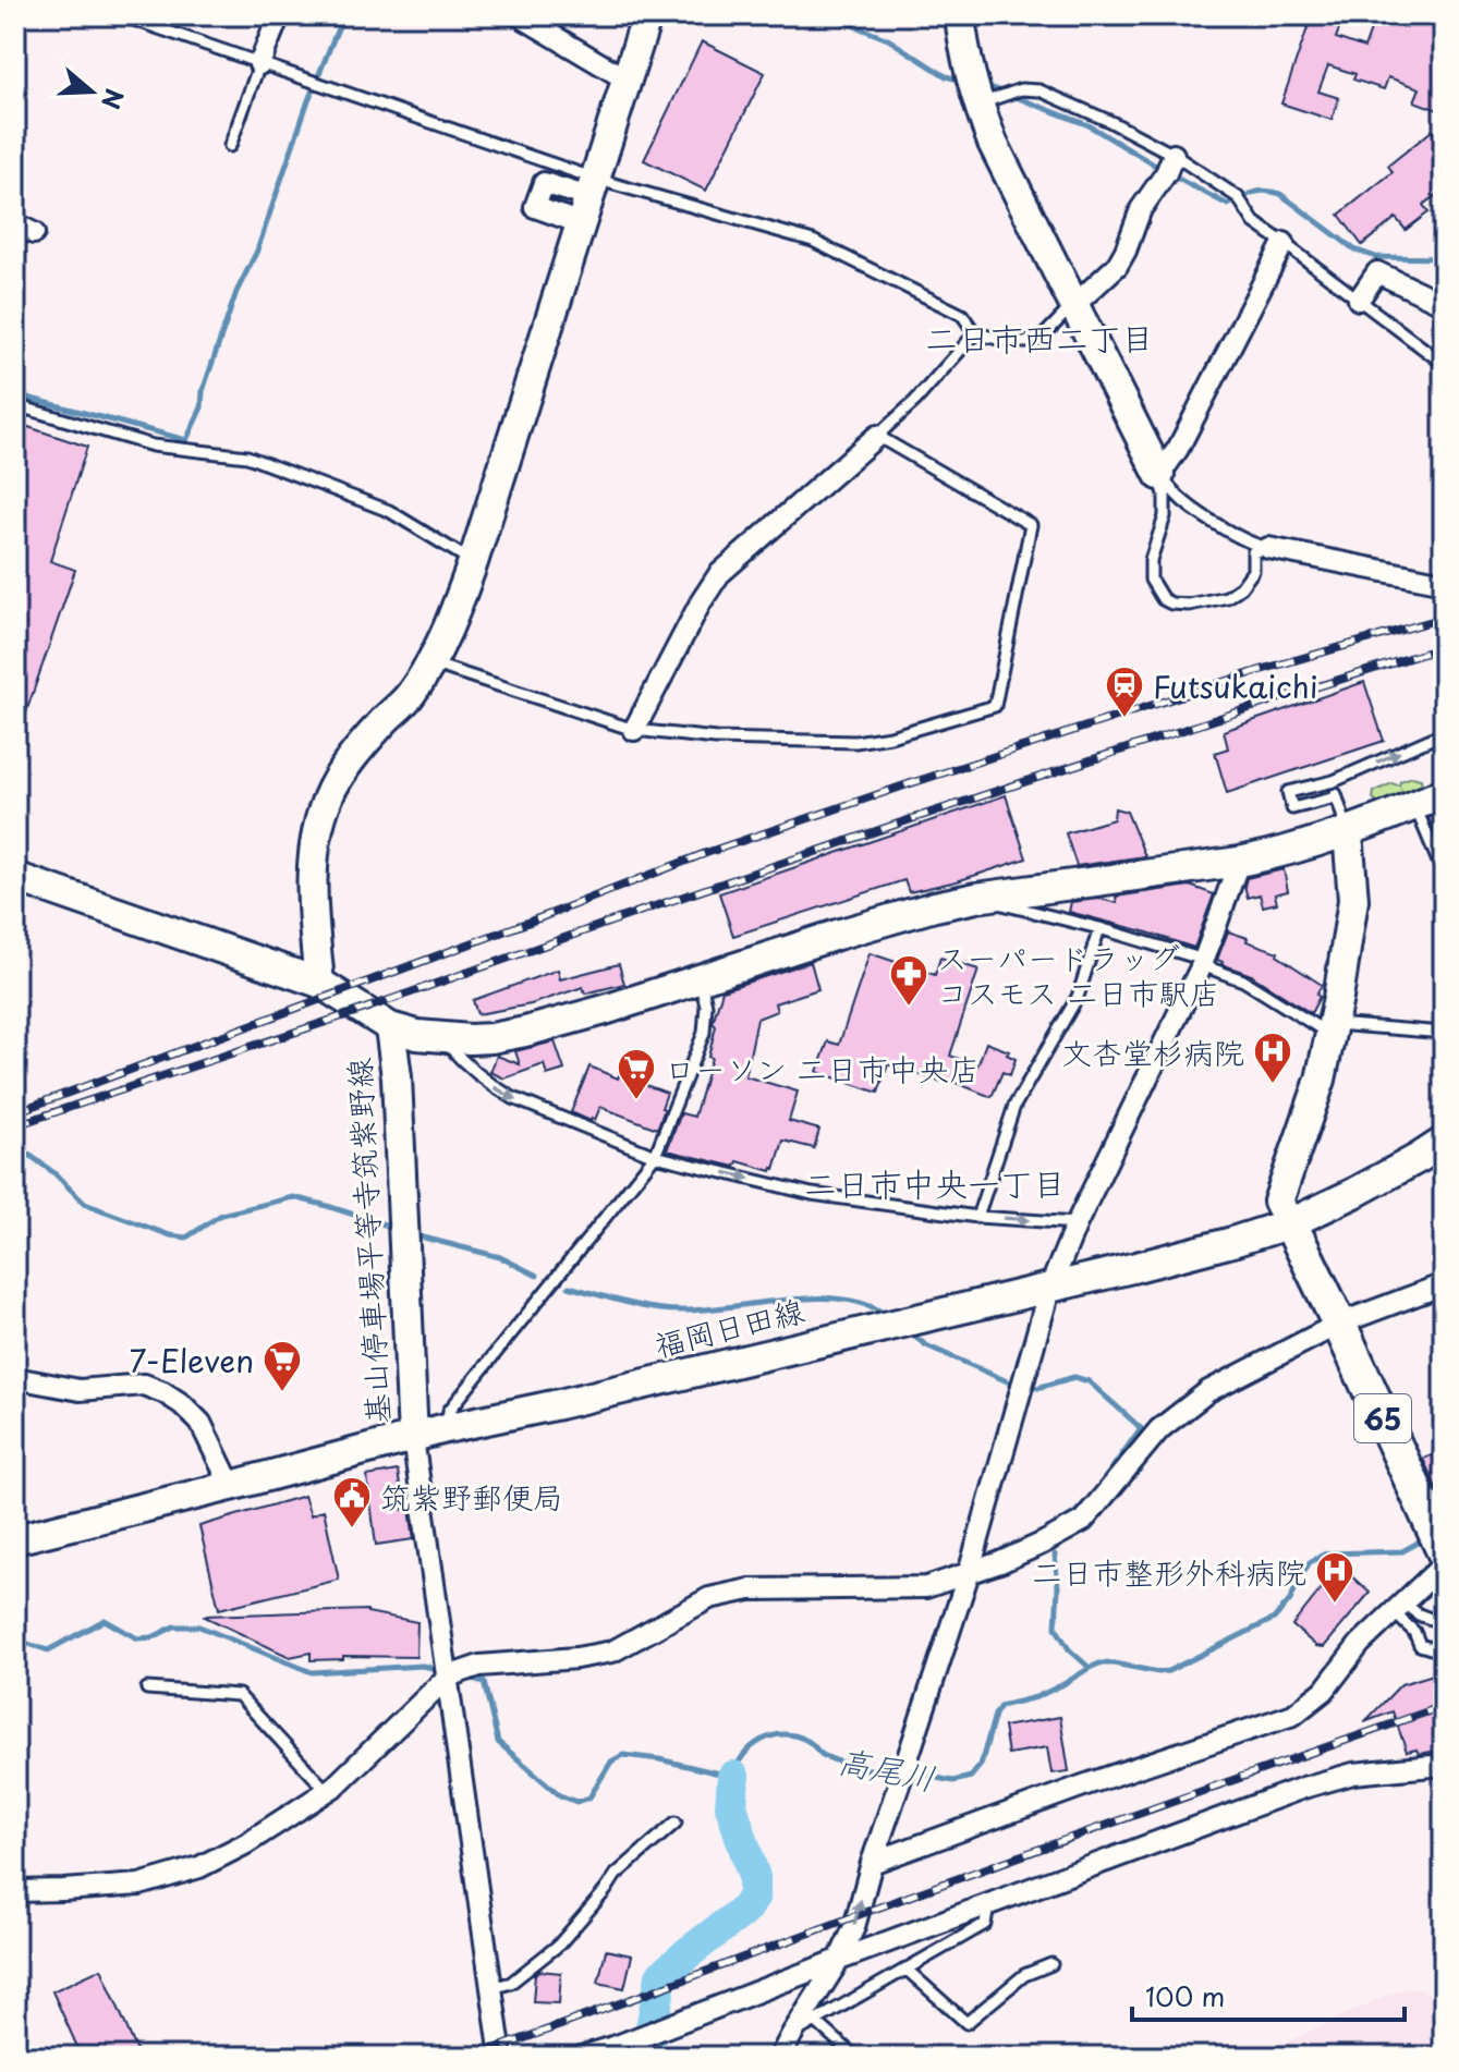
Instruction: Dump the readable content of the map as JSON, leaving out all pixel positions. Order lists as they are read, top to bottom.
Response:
{
  "streets": {
    "main road": ["基山停車場平等寺筑紫野線", "福岡日田線", "65"]
  },
  "crossings": [
    ["基山停車場平等寺筑紫野線", "福岡日田線"],
    ["福岡日田線", "65"]
  ],
  "districts": ["二日市西二丁目", "二日市中央一丁目"],
  "water": ["高尾川"],
  "places": {
    "station": ["Futsukaichi"],
    "pharmacy": ["スーパードラッグ コスモス 二日市駅店"],
    "hospital": ["文杏堂杉病院", "二日市整形外科病院"],
    "supermarket": ["ローソン 二日市中央店", "7-Eleven"],
    "public building": ["筑紫野郵便局"]
  },
  "scale_bar": "100 m",
  "north": "right"
}
